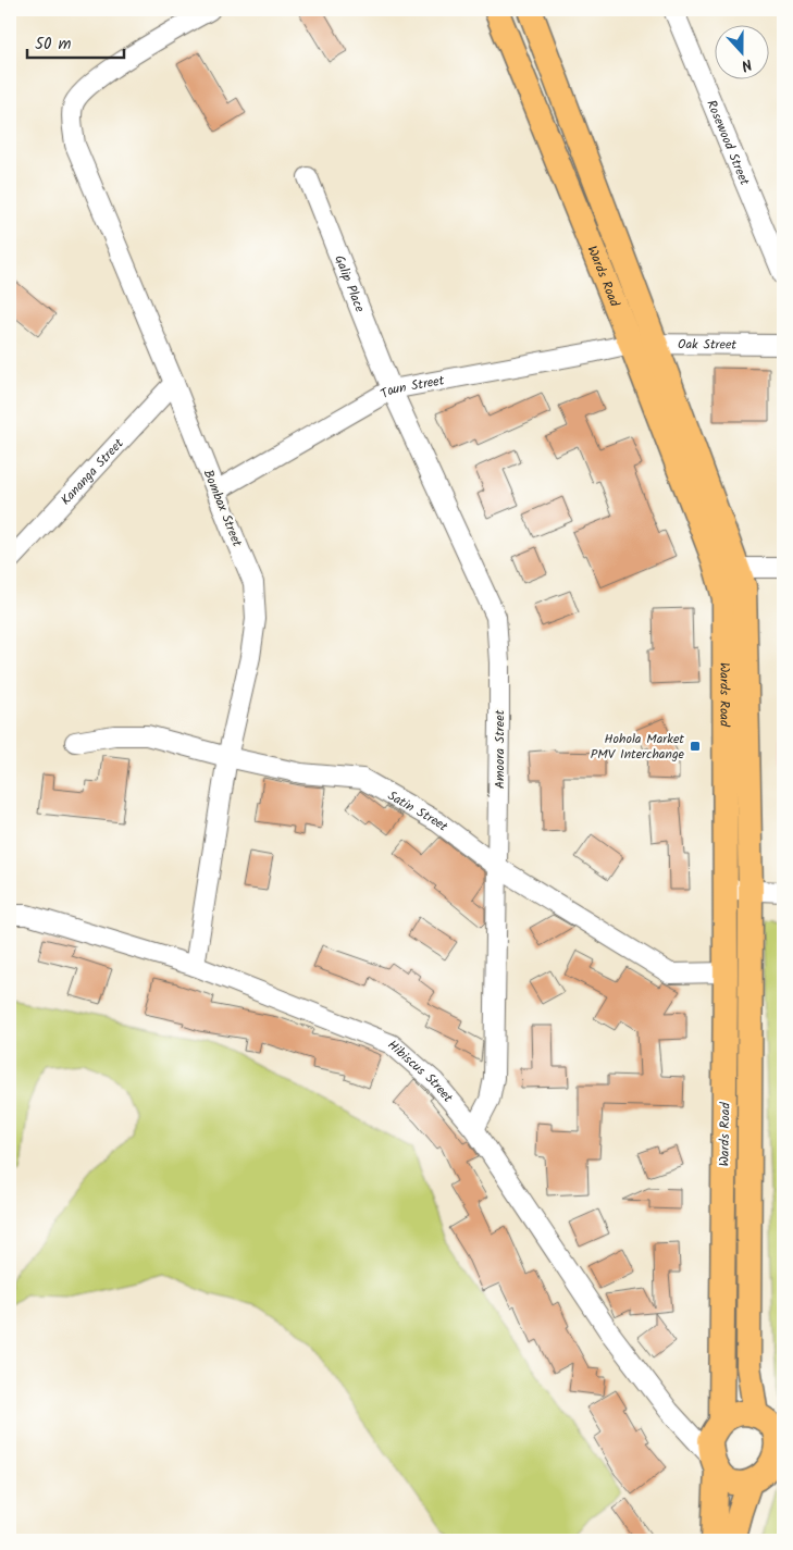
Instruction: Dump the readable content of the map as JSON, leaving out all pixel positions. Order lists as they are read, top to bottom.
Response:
{
  "streets": {
    "main road": ["Wards Road"],
    "street": [
      "Rosewood Street",
      "Galip Place",
      "Oak Street",
      "Taun Street",
      "Kananga Street",
      "Bombax Street",
      "Amoora Street",
      "Satin Street",
      "Hibiscus Street"
    ]
  },
  "crossings": [
    ["Wards Road", "Oak Street"],
    ["Wards Road", "Taun Street"],
    ["Wards Road", "Satin Street"],
    ["Wards Road", "Hibiscus Street"],
    ["Galip Place", "Taun Street"],
    ["Galip Place", "Amoora Street"],
    ["Oak Street", "Taun Street"],
    ["Taun Street", "Bombax Street"],
    ["Taun Street", "Amoora Street"],
    ["Kananga Street", "Bombax Street"],
    ["Bombax Street", "Satin Street"],
    ["Bombax Street", "Hibiscus Street"],
    ["Amoora Street", "Satin Street"],
    ["Amoora Street", "Hibiscus Street"]
  ],
  "places": {
    "transit": ["Hohola Market PMV Interchange"]
  },
  "scale_bar": "50 m",
  "north": "bottom"
}
